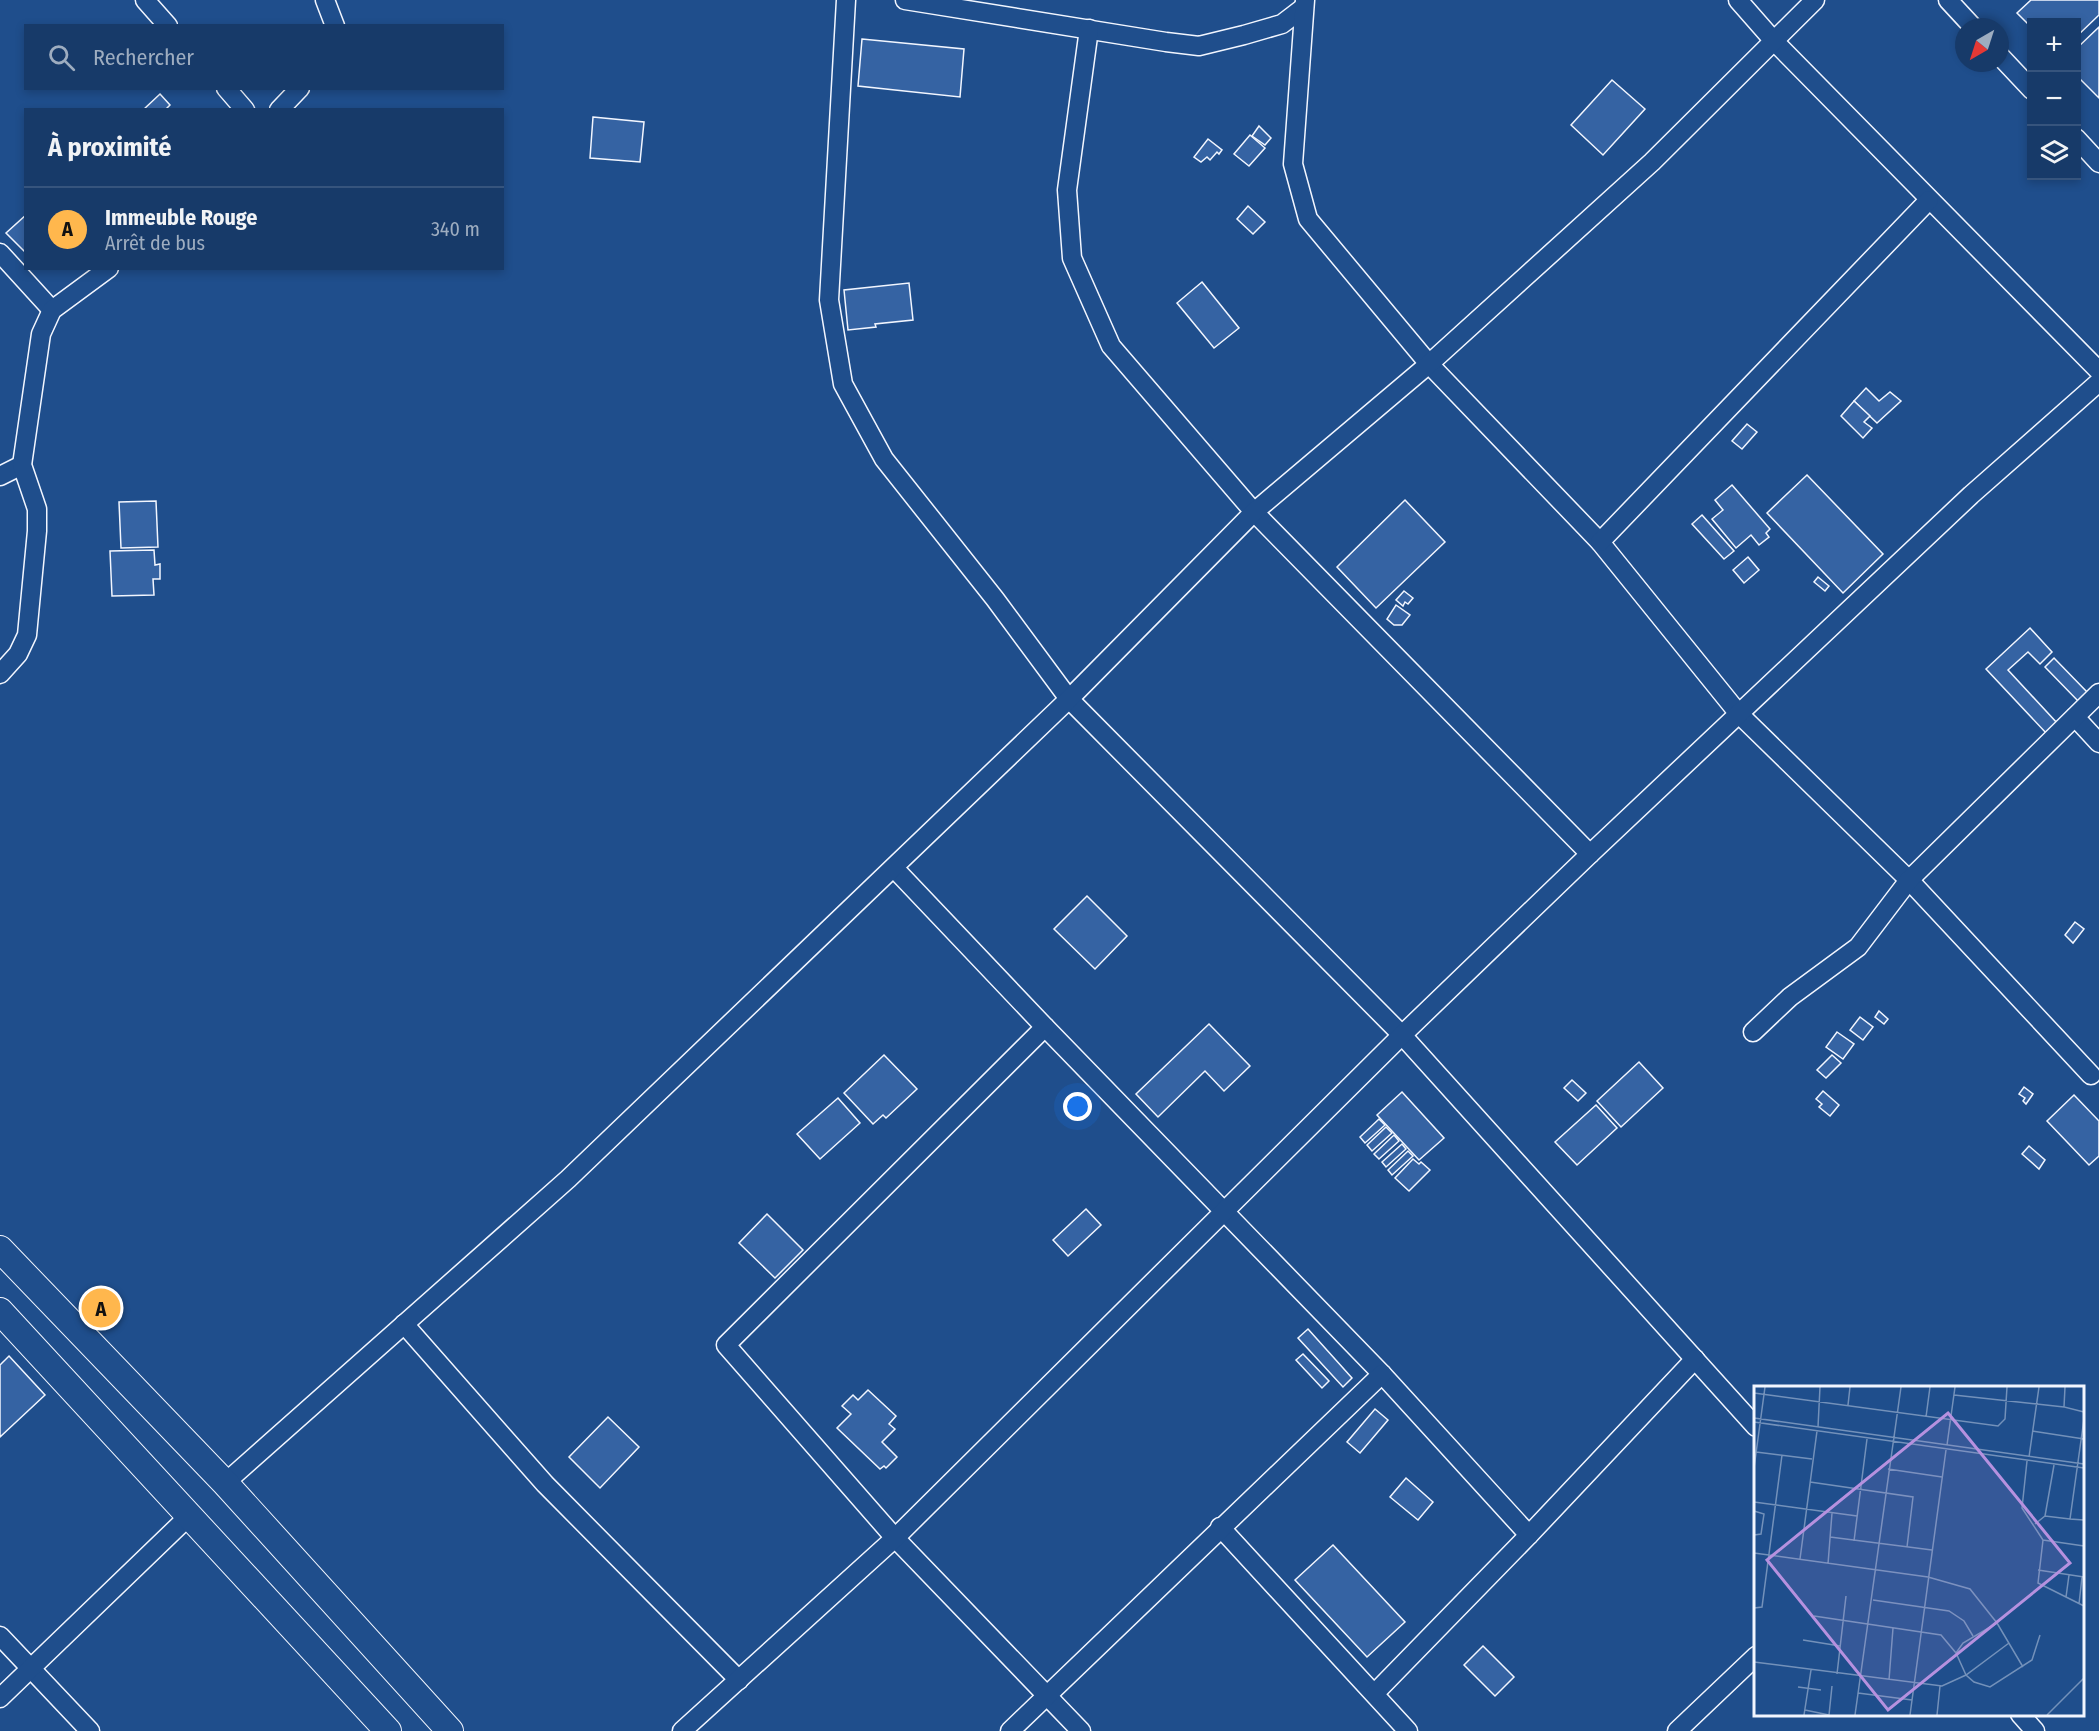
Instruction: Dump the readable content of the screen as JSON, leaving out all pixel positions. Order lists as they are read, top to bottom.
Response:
{
  "north": "bottom left",
  "page": {
    "map_buttons": ["+", "−"],
    "search": "Rechercher",
    "heading": "À proximité",
    "list": [
      {
        "mark": "A",
        "name": "Immeuble Rouge",
        "note": "Arrêt de bus",
        "value": "340 m"
      }
    ],
    "pins": "A"
  }
}
